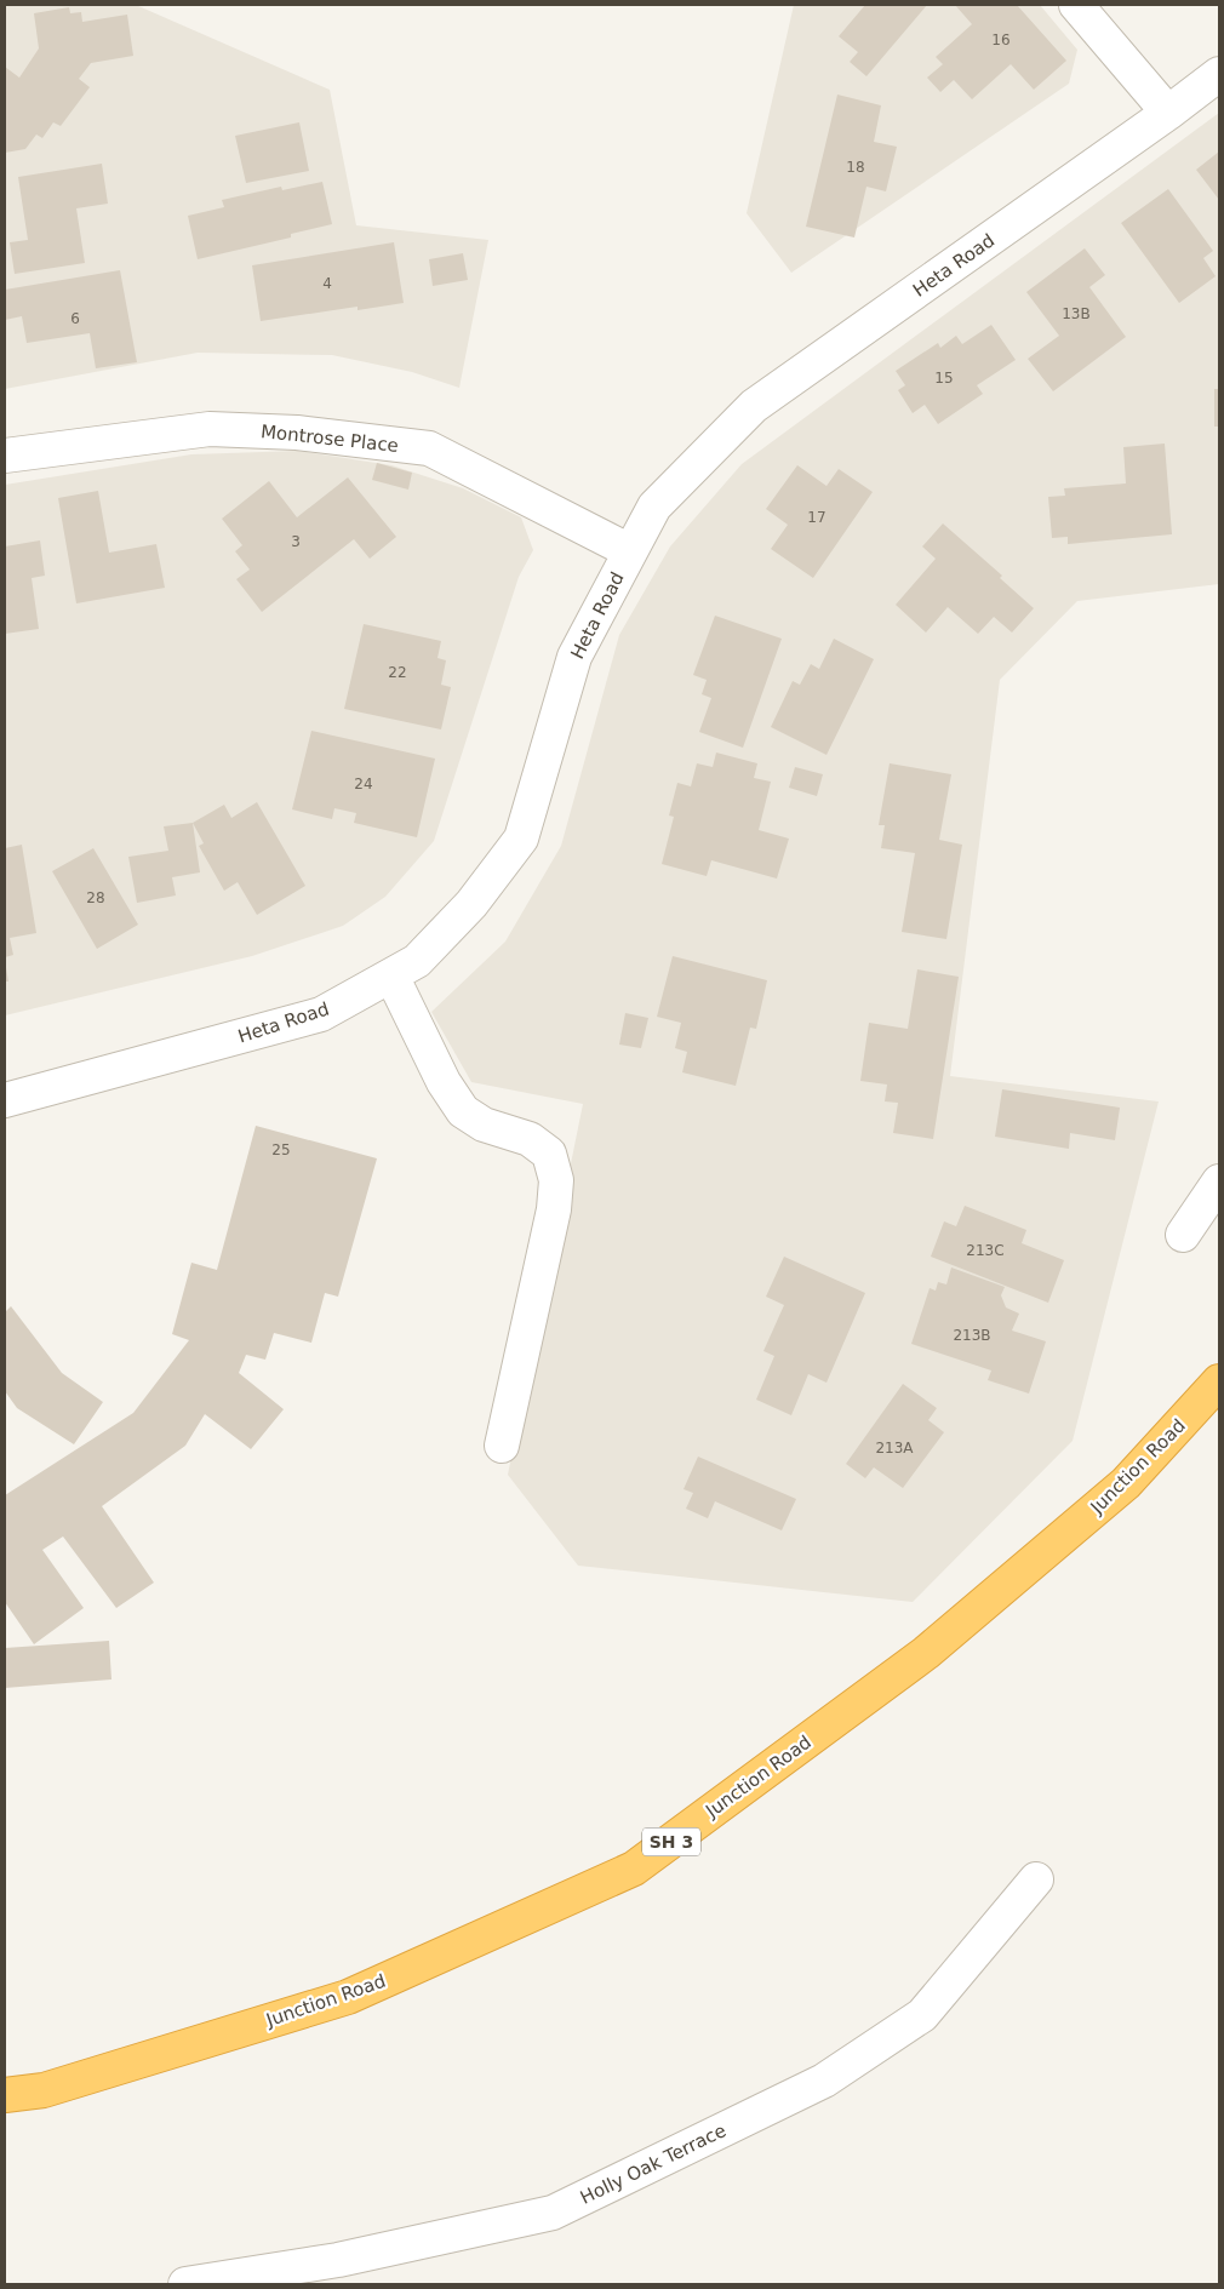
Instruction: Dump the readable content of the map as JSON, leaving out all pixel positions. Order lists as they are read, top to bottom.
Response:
{
  "streets": {
    "highway": ["Junction Road", "SH 3"],
    "street": ["Heta Road", "Montrose Place", "Holly Oak Terrace"]
  },
  "crossings": [
    ["Heta Road", "Montrose Place"]
  ],
  "house_numbers": [
    "16",
    "18",
    "4",
    "13B",
    "6",
    "15",
    "17",
    "3",
    "22",
    "24",
    "28",
    "25",
    "213C",
    "213B",
    "213A"
  ]
}
